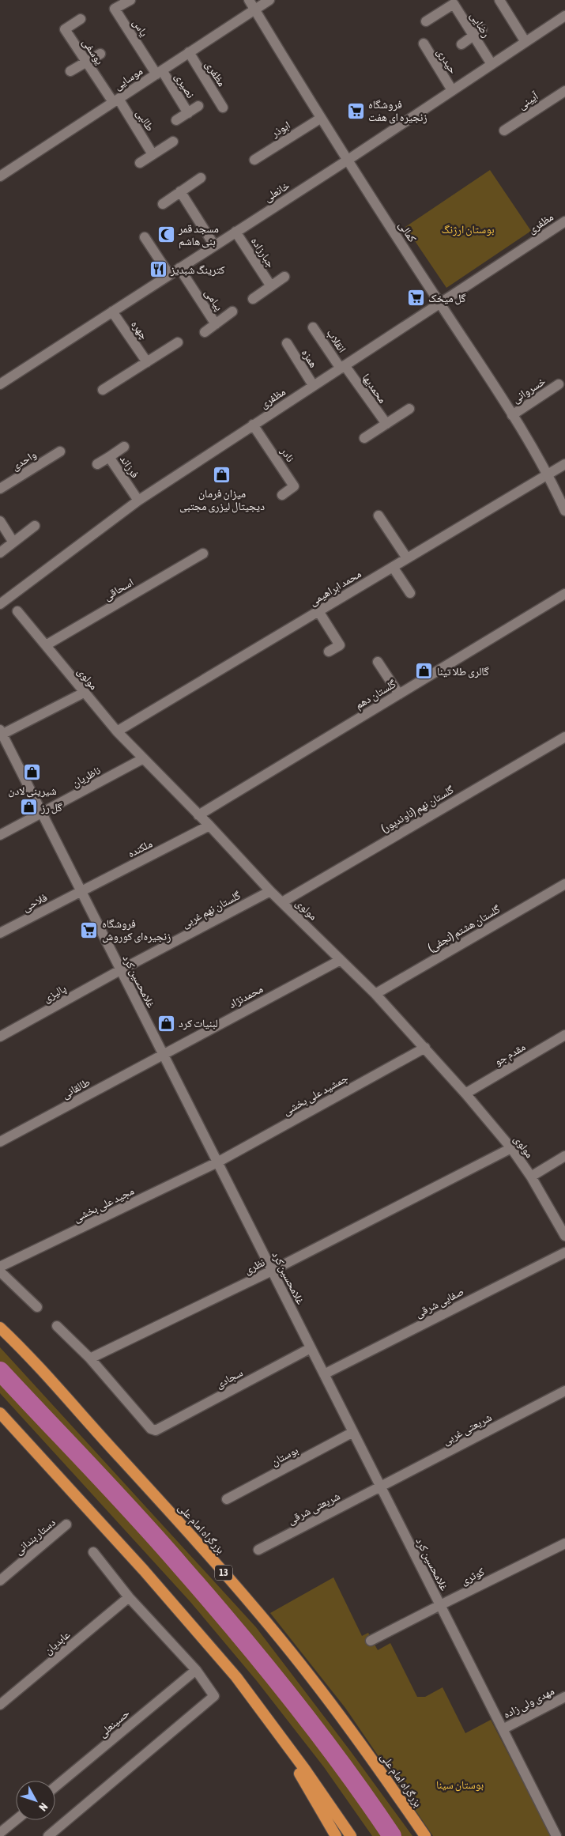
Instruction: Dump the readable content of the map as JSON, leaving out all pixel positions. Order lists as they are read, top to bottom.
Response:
{
  "streets": {
    "highway": ["بزرگراه امام علی", "13"],
    "street": [
      "رضایی",
      "یاس",
      "یوسفی",
      "حیدری",
      "مظفری",
      "موسایی",
      "نصیری",
      "آیینی",
      "طالبی",
      "ابوذر",
      "خانعلی",
      "کمالی",
      "جبارزاده",
      "پیامی",
      "چهره",
      "انقلاب",
      "همزه",
      "محمدیها",
      "خسروانی",
      "نادر",
      "واحدی",
      "فرزاند",
      "محمد ابراهیمی",
      "اسحاقی",
      "مولوی",
      "گلستان دهم",
      "ناظریان",
      "گلستان نهم (ناوندپور)",
      "ملکنده",
      "فلاحی",
      "گلستان نهم غربی",
      "گلستان هشتم (نجفی)",
      "غلامحسین کرد",
      "پالیزی",
      "محمدنژاد",
      "مقدم جو",
      "طالقانی",
      "جمشید علی بخشی",
      "مجید علی بخشی",
      "نظری",
      "صفایی شرقی",
      "سجادی",
      "شریعتی غربی",
      "بوستان",
      "شریعتی شرقی",
      "دستار بندانی",
      "کوثری",
      "عابدیان",
      "مهدی ولی زاده",
      "حسینعلی"
    ]
  },
  "crossings": [
    ["رضایی", "خانعلی"],
    ["یاس", "موسایی"],
    ["یاس", "نصیری"],
    ["یوسفی", "موسایی"],
    ["یوسفی", "طالبی"],
    ["حیدری", "خانعلی"],
    ["مظفری", "موسایی"],
    ["مظفری", "کمالی"],
    ["مظفری", "انقلاب"],
    ["مظفری", "همزه"],
    ["مظفری", "محمدیها"],
    ["مظفری", "نادر"],
    ["مظفری", "فرزاند"],
    ["موسایی", "نصیری"],
    ["موسایی", "طالبی"],
    ["موسایی", "کمالی"],
    ["ابوذر", "کمالی"],
    ["خانعلی", "کمالی"],
    ["خانعلی", "جبارزاده"],
    ["خانعلی", "پیامی"],
    ["خانعلی", "چهره"],
    ["کمالی", "خسروانی"],
    ["کمالی", "محمد ابراهیمی"],
    ["انقلاب", "محمدیها"],
    ["محمد ابراهیمی", "مولوی"],
    ["اسحاقی", "مولوی"],
    ["مولوی", "گلستان دهم"],
    ["مولوی", "ناظریان"],
    ["مولوی", "گلستان نهم (ناوندپور)"],
    ["مولوی", "ملکنده"],
    ["مولوی", "گلستان نهم غربی"],
    ["مولوی", "گلستان هشتم (نجفی)"],
    ["مولوی", "محمدنژاد"],
    ["مولوی", "مقدم جو"],
    ["مولوی", "جمشید علی بخشی"],
    ["مولوی", "نظری"],
    ["ناظریان", "غلامحسین کرد"],
    ["ملکنده", "فلاحی"],
    ["ملکنده", "غلامحسین کرد"],
    ["فلاحی", "غلامحسین کرد"],
    ["گلستان نهم غربی", "غلامحسین کرد"],
    ["گلستان نهم غربی", "پالیزی"],
    ["غلامحسین کرد", "پالیزی"],
    ["غلامحسین کرد", "محمدنژاد"],
    ["غلامحسین کرد", "طالقانی"],
    ["غلامحسین کرد", "جمشید علی بخشی"],
    ["غلامحسین کرد", "مجید علی بخشی"],
    ["غلامحسین کرد", "نظری"],
    ["غلامحسین کرد", "صفایی شرقی"],
    ["غلامحسین کرد", "سجادی"],
    ["غلامحسین کرد", "شریعتی غربی"],
    ["غلامحسین کرد", "بوستان"],
    ["غلامحسین کرد", "شریعتی شرقی"],
    ["غلامحسین کرد", "کوثری"],
    ["غلامحسین کرد", "مهدی ولی زاده"],
    ["محمدنژاد", "طالقانی"],
    ["جمشید علی بخشی", "مجید علی بخشی"],
    ["نظری", "سجادی"],
    ["شریعتی غربی", "شریعتی شرقی"]
  ],
  "parks": ["بوستان ارژنگ", "بوستان سینا"],
  "places": {
    "supermarket": ["فروشگاه زنجیره ای هفت", "گل میخک", "فروشگاه زنجیره‌ای کوروش"],
    "mosque": ["مسجد قمر بنی هاشم"],
    "restaurant": ["کترینگ شبدیز"],
    "shop": [
      "میزان فرمان دیجیتال لیزری مجتبی",
      "گالری طلا تینا",
      "شیرینی لادن",
      "گل رز",
      "لبنیات کرد"
    ]
  },
  "north": "bottom right"
}
